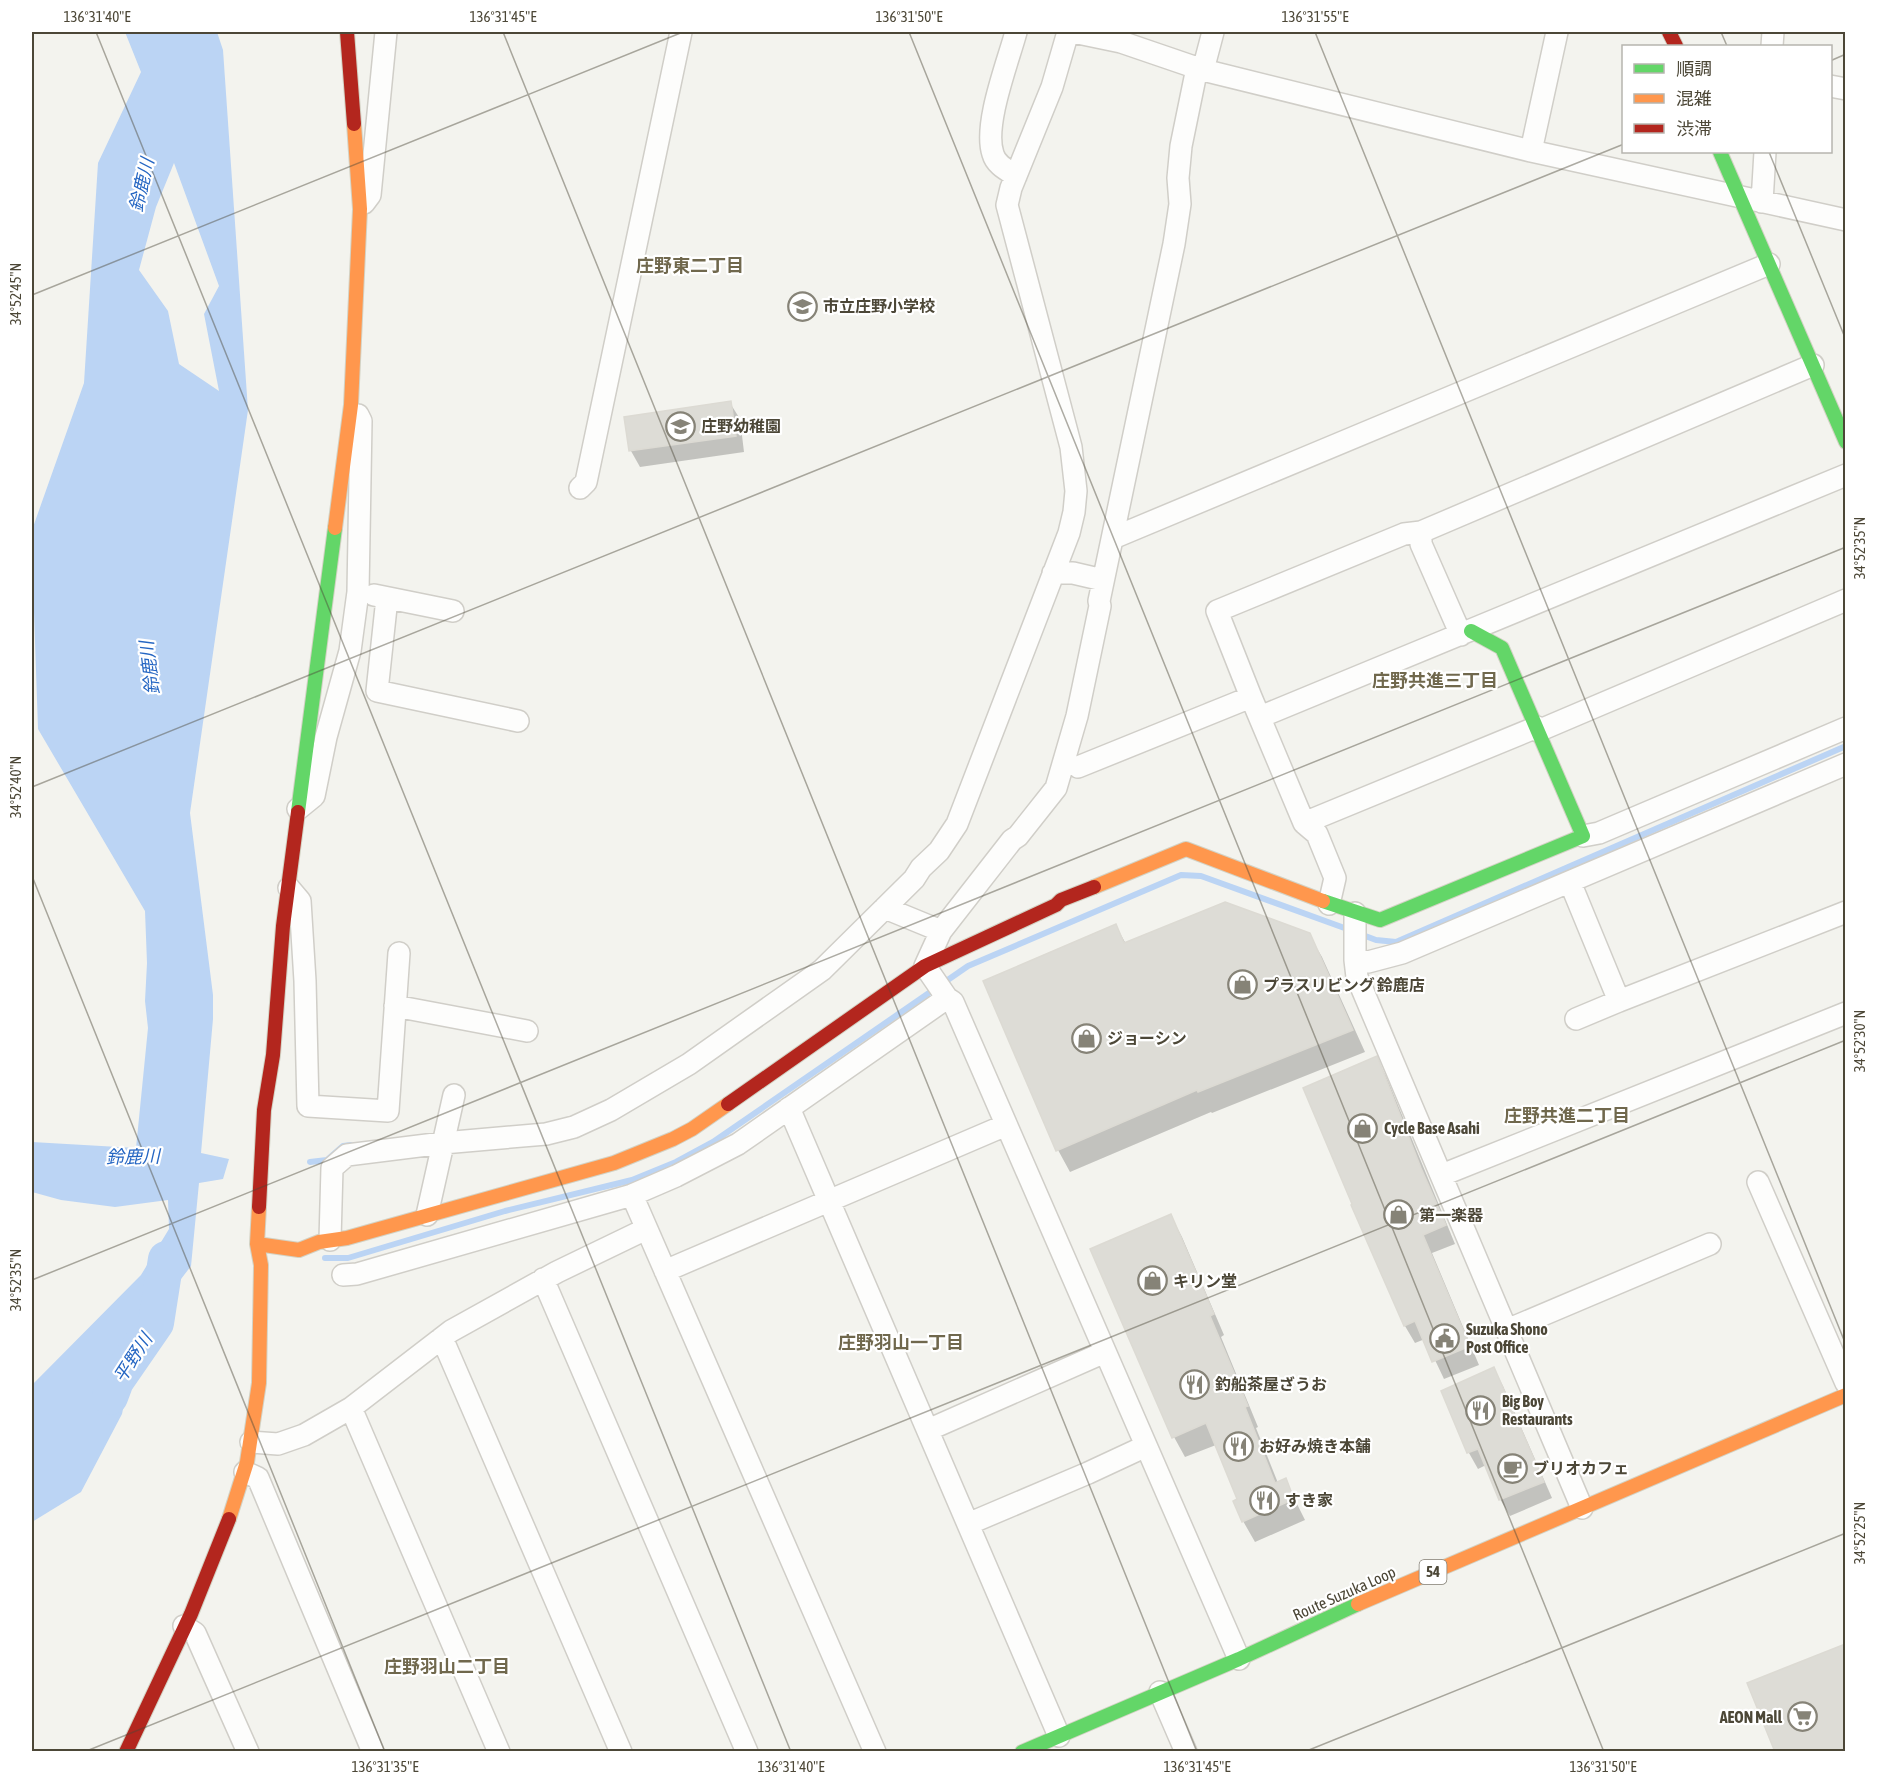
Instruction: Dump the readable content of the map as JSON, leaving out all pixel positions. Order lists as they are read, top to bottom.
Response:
{
  "streets": {
    "street": ["54", "Route Suzuka Loop"]
  },
  "districts": [
    "庄野東二丁目",
    "庄野共進三丁目",
    "庄野共進二丁目",
    "庄野羽山一丁目",
    "庄野羽山二丁目"
  ],
  "water": ["鈴鹿川", "平野川"],
  "places": {
    "school or university": ["市立庄野小学校", "庄野幼稚園"],
    "shop": [
      "プラスリビング 鈴鹿店",
      "ジョーシン",
      "Cycle Base Asahi",
      "第一楽器",
      "キリン堂"
    ],
    "public building": ["Suzuka Shono Post Office"],
    "restaurant": [
      "釣船茶屋ざうお",
      "Big Boy Restaurants",
      "お好み焼き本舗",
      "すき家"
    ],
    "cafe": ["ブリオカフェ"],
    "supermarket": ["AEON Mall"]
  },
  "legend": ["順調", "混雑", "渋滞"],
  "coordinates": [
    "136°31'40\"E",
    "136°31'45\"E",
    "136°31'50\"E",
    "136°31'55\"E",
    "34°52'45\"N",
    "34°52'35\"N",
    "34°52'40\"N",
    "34°52'30\"N",
    "34°52'25\"N",
    "136°31'35\"E"
  ]
}
